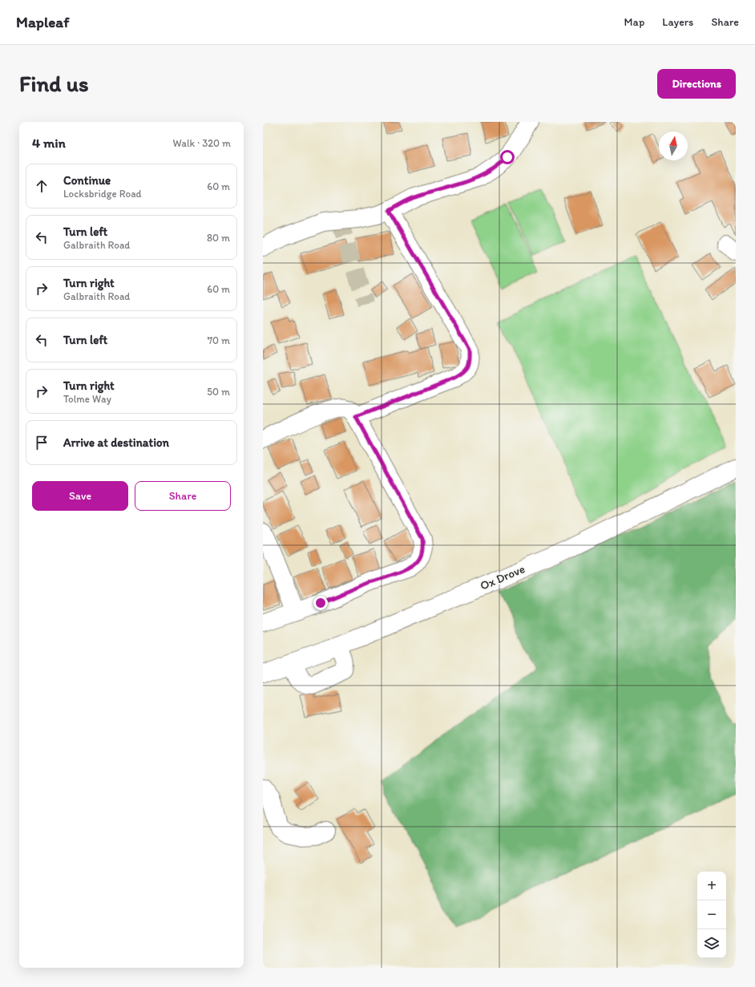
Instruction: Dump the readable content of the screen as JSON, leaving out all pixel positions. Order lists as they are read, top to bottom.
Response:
{
  "streets": {
    "street": ["Ox Drove"]
  },
  "north": "top",
  "page": {
    "header": "Mapleaf",
    "nav": ["Map", "Layers", "Share"],
    "buttons": [
      "Directions",
      ["Save", "Share"]
    ],
    "title": "Find us",
    "heading": ["4 min", "Walk · 320 m"],
    "list": [
      ["Continue", "Locksbridge Road", "60 m"],
      ["Turn left", "Galbraith Road", "80 m"],
      ["Turn right", "Galbraith Road", "60 m"],
      ["Turn left", "70 m"],
      ["Turn right", "Tolme Way", "50 m"],
      "Arrive at destination"
    ],
    "map_buttons": ["+", "−"]
  }
}
